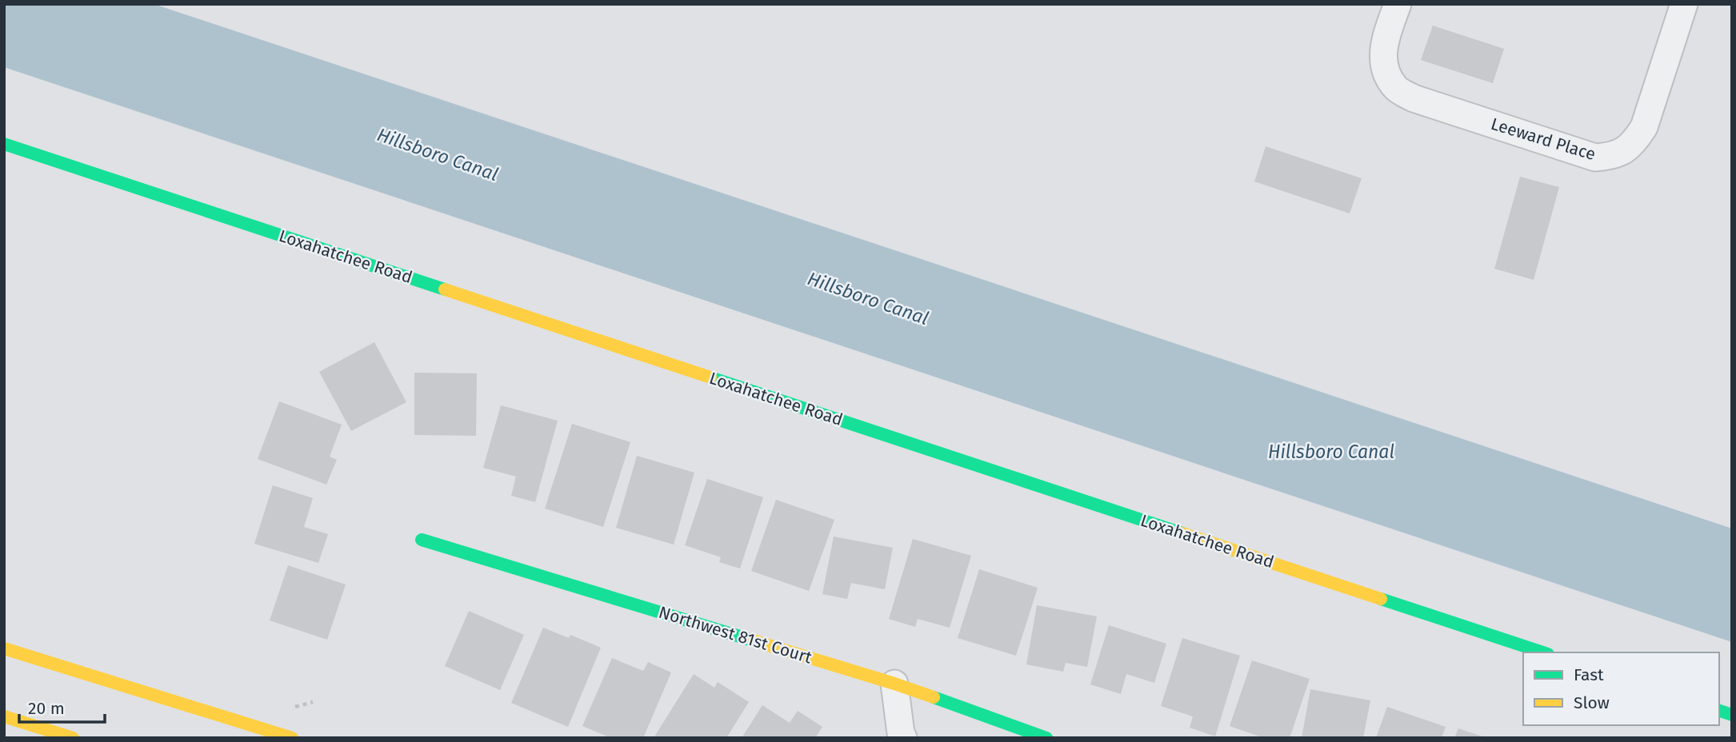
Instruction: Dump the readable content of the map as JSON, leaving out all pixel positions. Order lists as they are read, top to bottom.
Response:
{
  "streets": {
    "main road": ["Loxahatchee Road", "Northwest 81st Court"],
    "street": ["Leeward Place"]
  },
  "water": ["Hillsboro Canal"],
  "legend": ["Fast", "Slow"],
  "scale_bar": "20 m"
}
